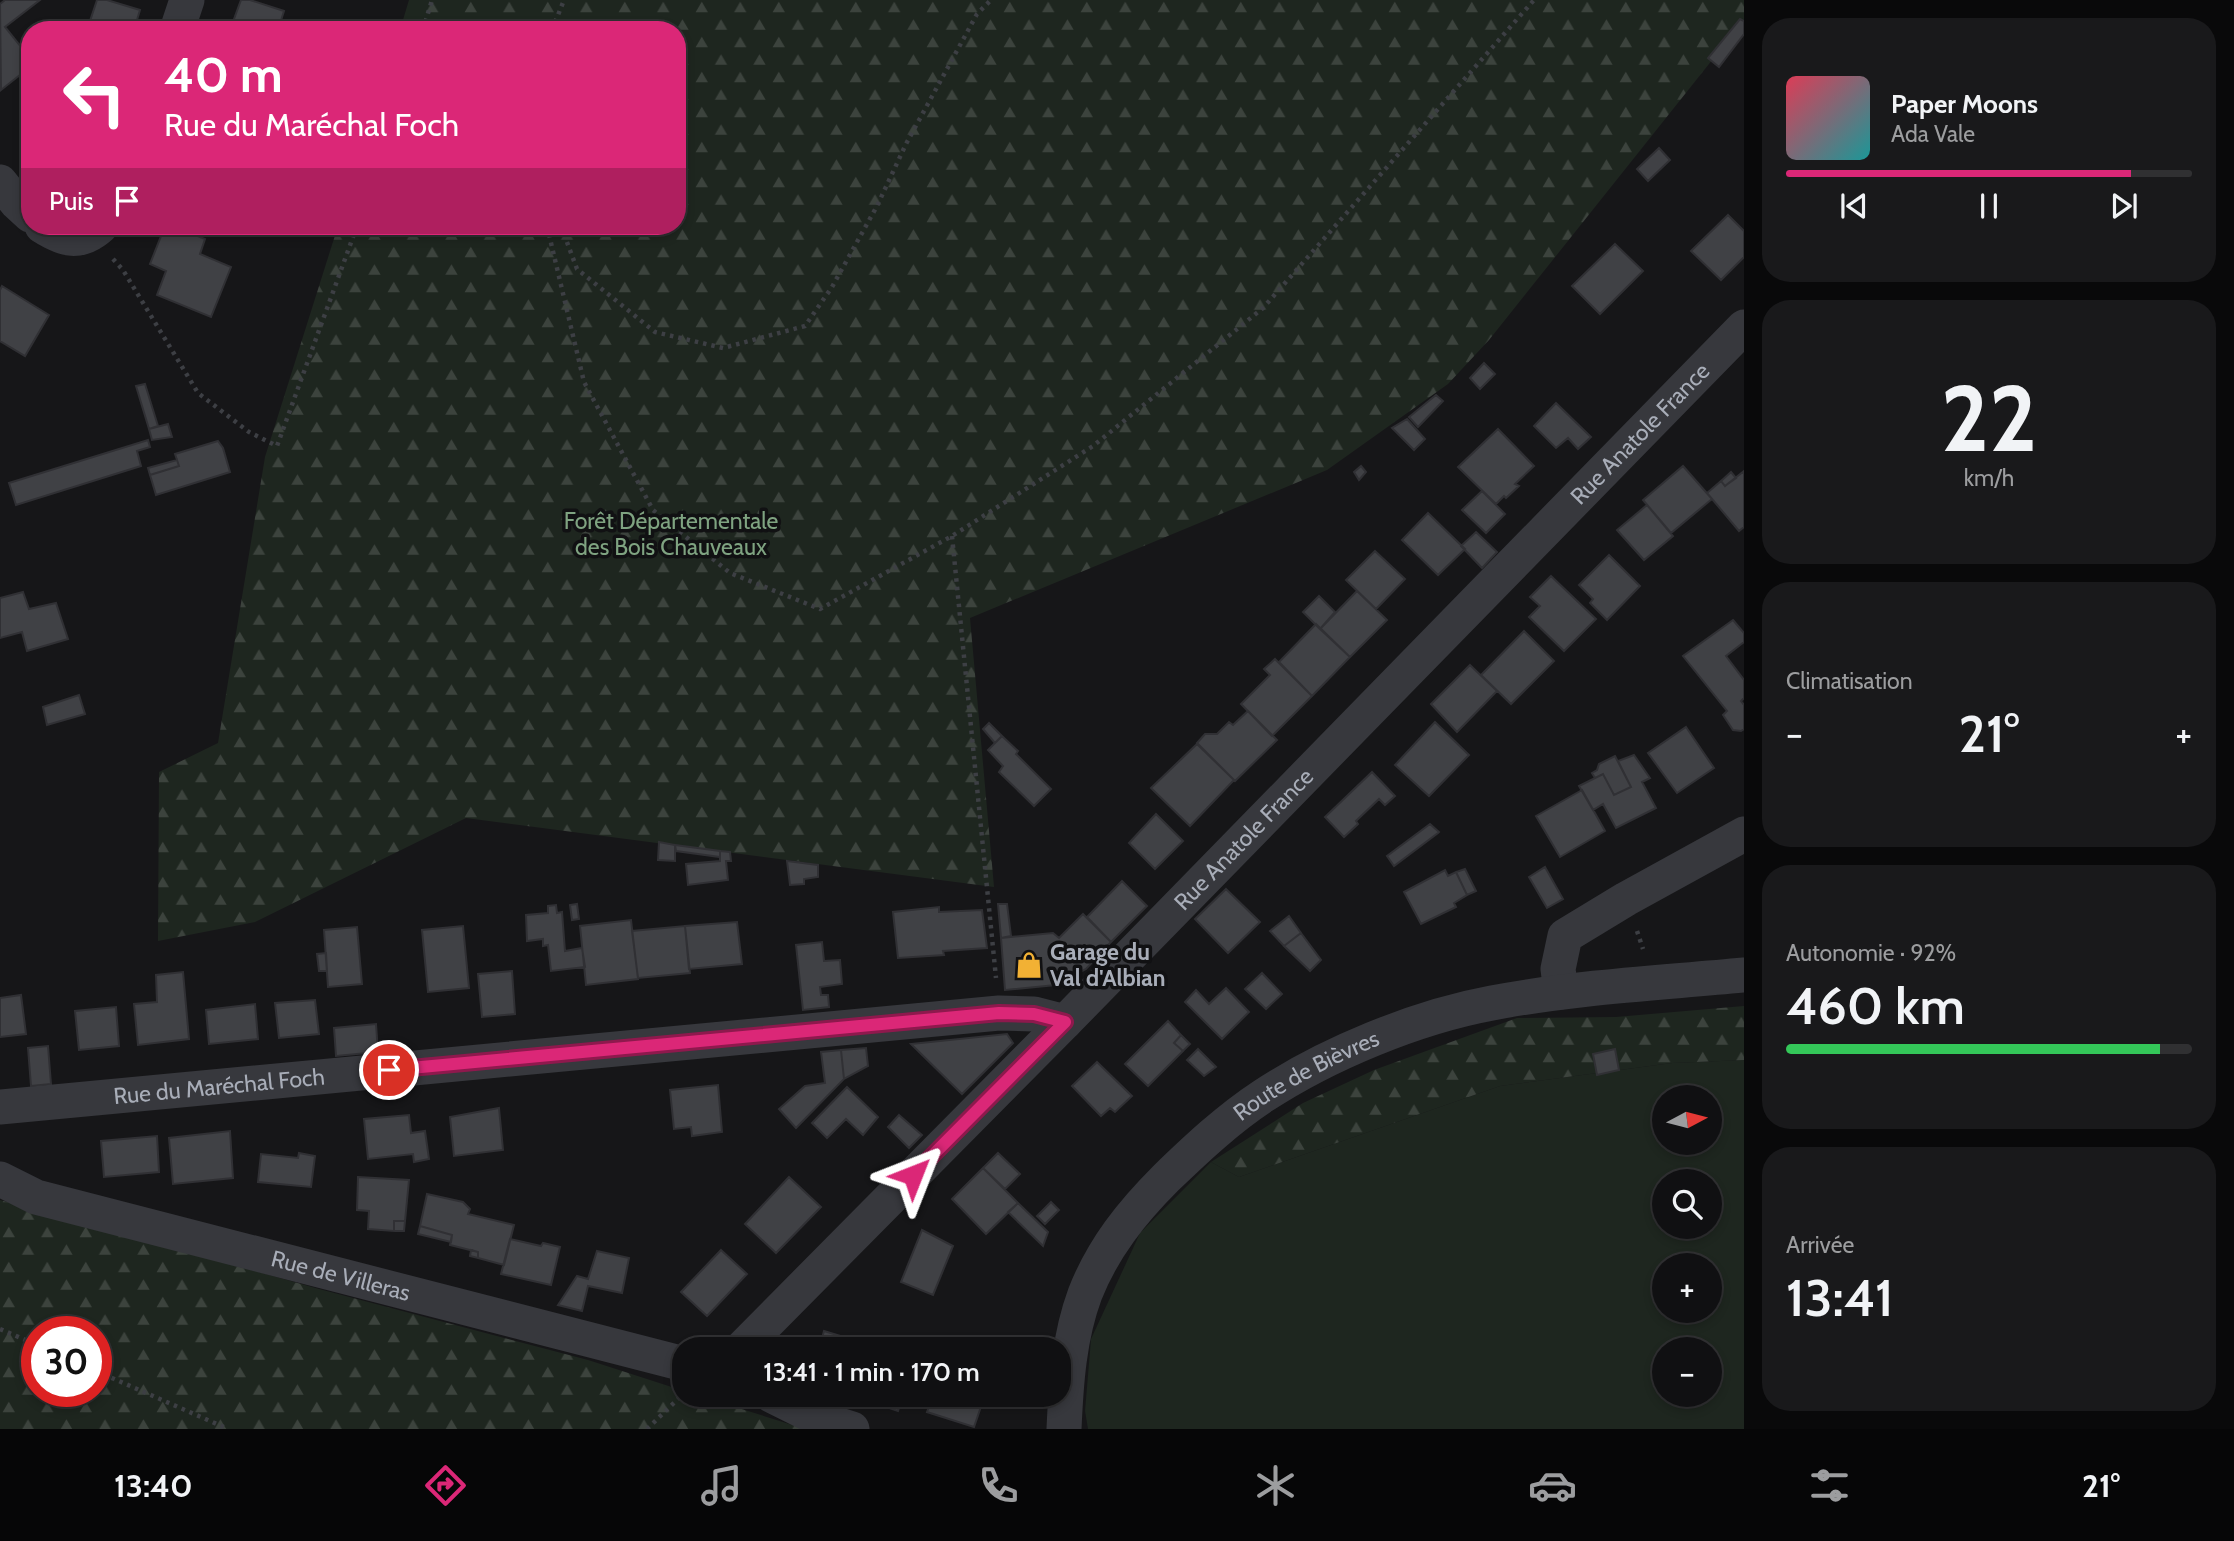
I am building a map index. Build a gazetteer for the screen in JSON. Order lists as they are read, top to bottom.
{
  "streets": {
    "street": [
      "Rue Anatole France",
      "Route de Bièvres",
      "Rue du Maréchal Foch",
      "Rue de Villeras"
    ]
  },
  "crossings": [
    ["Rue Anatole France", "Rue du Maréchal Foch"]
  ],
  "parks": ["Forêt Départementale des Bois Chauveaux"],
  "places": {
    "shop": ["Garage du Val d'Albian"]
  },
  "north": "right",
  "page": {
    "turn": ["40 m", "Rue du Maréchal Foch"],
    "song": ["Paper Moons", "Ada Vale"],
    "then": "Puis",
    "tile": [
      ["22", "km/h"],
      "Climatisation",
      ["Autonomie · 92%", "460 km"],
      ["Arrivée", "13:41"]
    ],
    "heat": ["−", "21°", "+"],
    "map_buttons": ["+", "−"],
    "limit": "30",
    "trip": "13:41 · 1 min · 170 m",
    "tabs": ["13:40", "21°"]
  }
}
